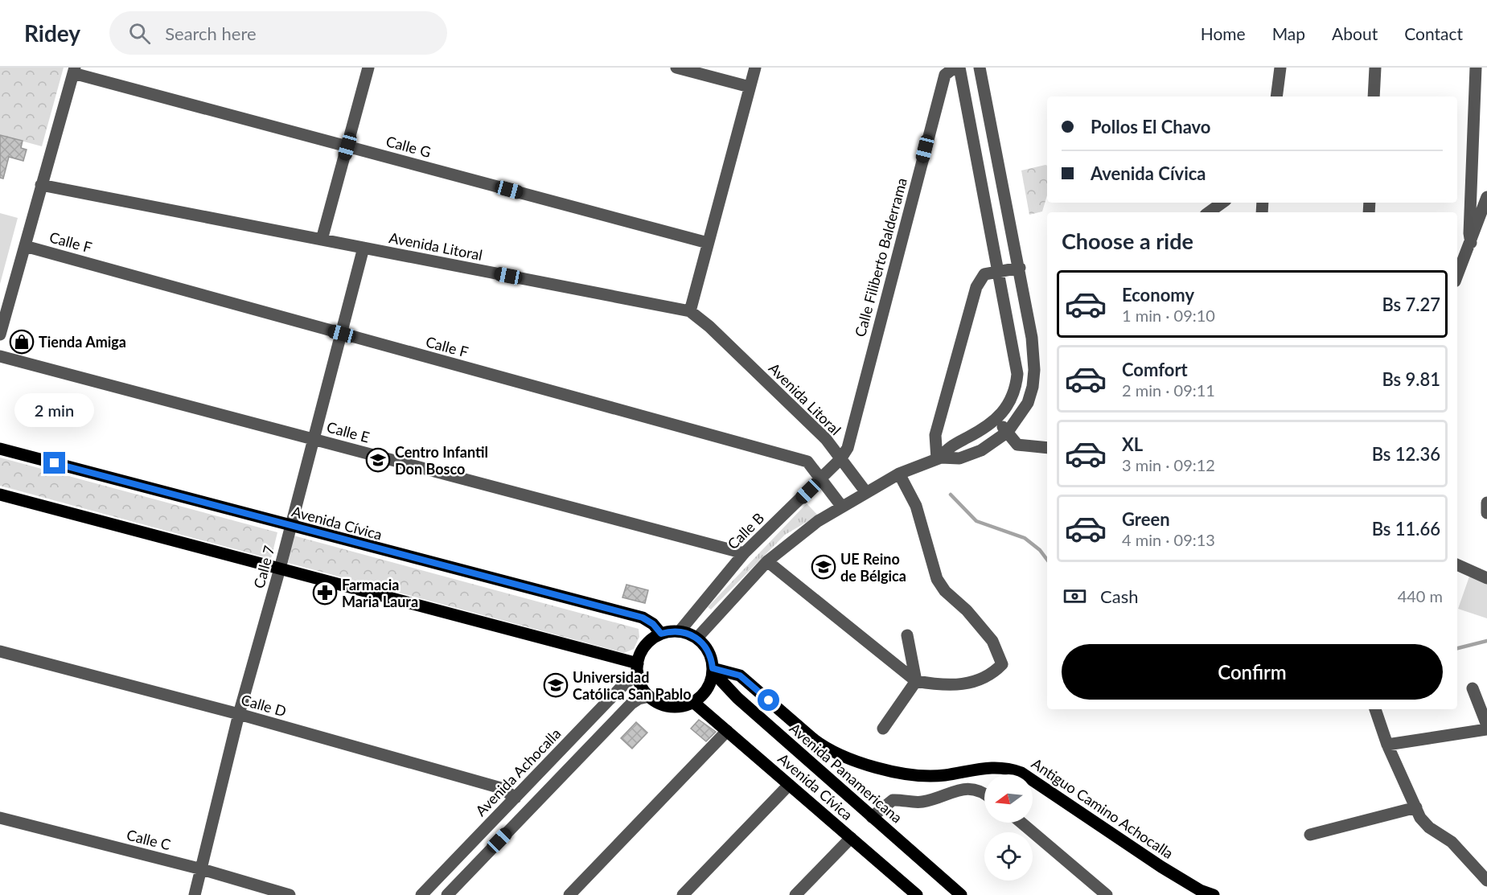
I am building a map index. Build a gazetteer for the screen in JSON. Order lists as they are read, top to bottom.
{
  "streets": {
    "main road": ["Avenida Cívica", "Avenida Panamericana", "Antiguo Camino Achocalla"],
    "street": [
      "Calle G",
      "Calle F",
      "Avenida Litoral",
      "Calle Filiberto Balderrama",
      "Calle E",
      "Calle B",
      "Calle 7",
      "Calle D",
      "Avenida Achocalla",
      "Calle C"
    ]
  },
  "crossings": [
    ["Calle F", "Calle B"],
    ["Calle F", "Calle 7"],
    ["Avenida Litoral", "Calle Filiberto Balderrama"],
    ["Avenida Litoral", "Calle B"],
    ["Avenida Litoral", "Calle 7"],
    ["Calle Filiberto Balderrama", "Calle B"],
    ["Calle E", "Calle B"],
    ["Calle E", "Calle 7"],
    ["Avenida Cívica", "Calle B"],
    ["Avenida Cívica", "Calle 7"],
    ["Avenida Cívica", "Avenida Achocalla"],
    ["Avenida Cívica", "Avenida Panamericana"],
    ["Avenida Cívica", "Antiguo Camino Achocalla"],
    ["Calle B", "Avenida Achocalla"],
    ["Calle B", "Avenida Panamericana"],
    ["Calle B", "Antiguo Camino Achocalla"],
    ["Calle 7", "Calle D"],
    ["Calle 7", "Calle C"],
    ["Calle D", "Avenida Achocalla"],
    ["Avenida Achocalla", "Avenida Panamericana"],
    ["Avenida Achocalla", "Antiguo Camino Achocalla"],
    ["Avenida Panamericana", "Antiguo Camino Achocalla"]
  ],
  "places": {
    "shop": ["Tienda Amiga"],
    "school or university": ["Centro Infantil Don Bosco", "UE Reino de Bélgica", "Universidad Católica San Pablo"],
    "pharmacy": ["Farmacia Maria Laura"]
  },
  "north": "left",
  "page": {
    "header": "Ridey",
    "search": "Search here",
    "nav": [
      "Home",
      "Map",
      "About",
      "Contact"
    ],
    "banner": ["Pollos El Chavo", "Avenida Cívica"],
    "heading": "Choose a ride",
    "list": [
      {
        "name": "Economy",
        "note": "1 min · 09:10",
        "value": "Bs 7.27"
      },
      {
        "name": "Comfort",
        "note": "2 min · 09:11",
        "value": "Bs 9.81"
      },
      {
        "name": "XL",
        "note": "3 min · 09:12",
        "value": "Bs 12.36"
      },
      {
        "name": "Green",
        "note": "4 min · 09:13",
        "value": "Bs 11.66"
      }
    ],
    "bubble": "2 min",
    "pay": ["Cash", "440 m"],
    "buttons": "Confirm"
  }
}
